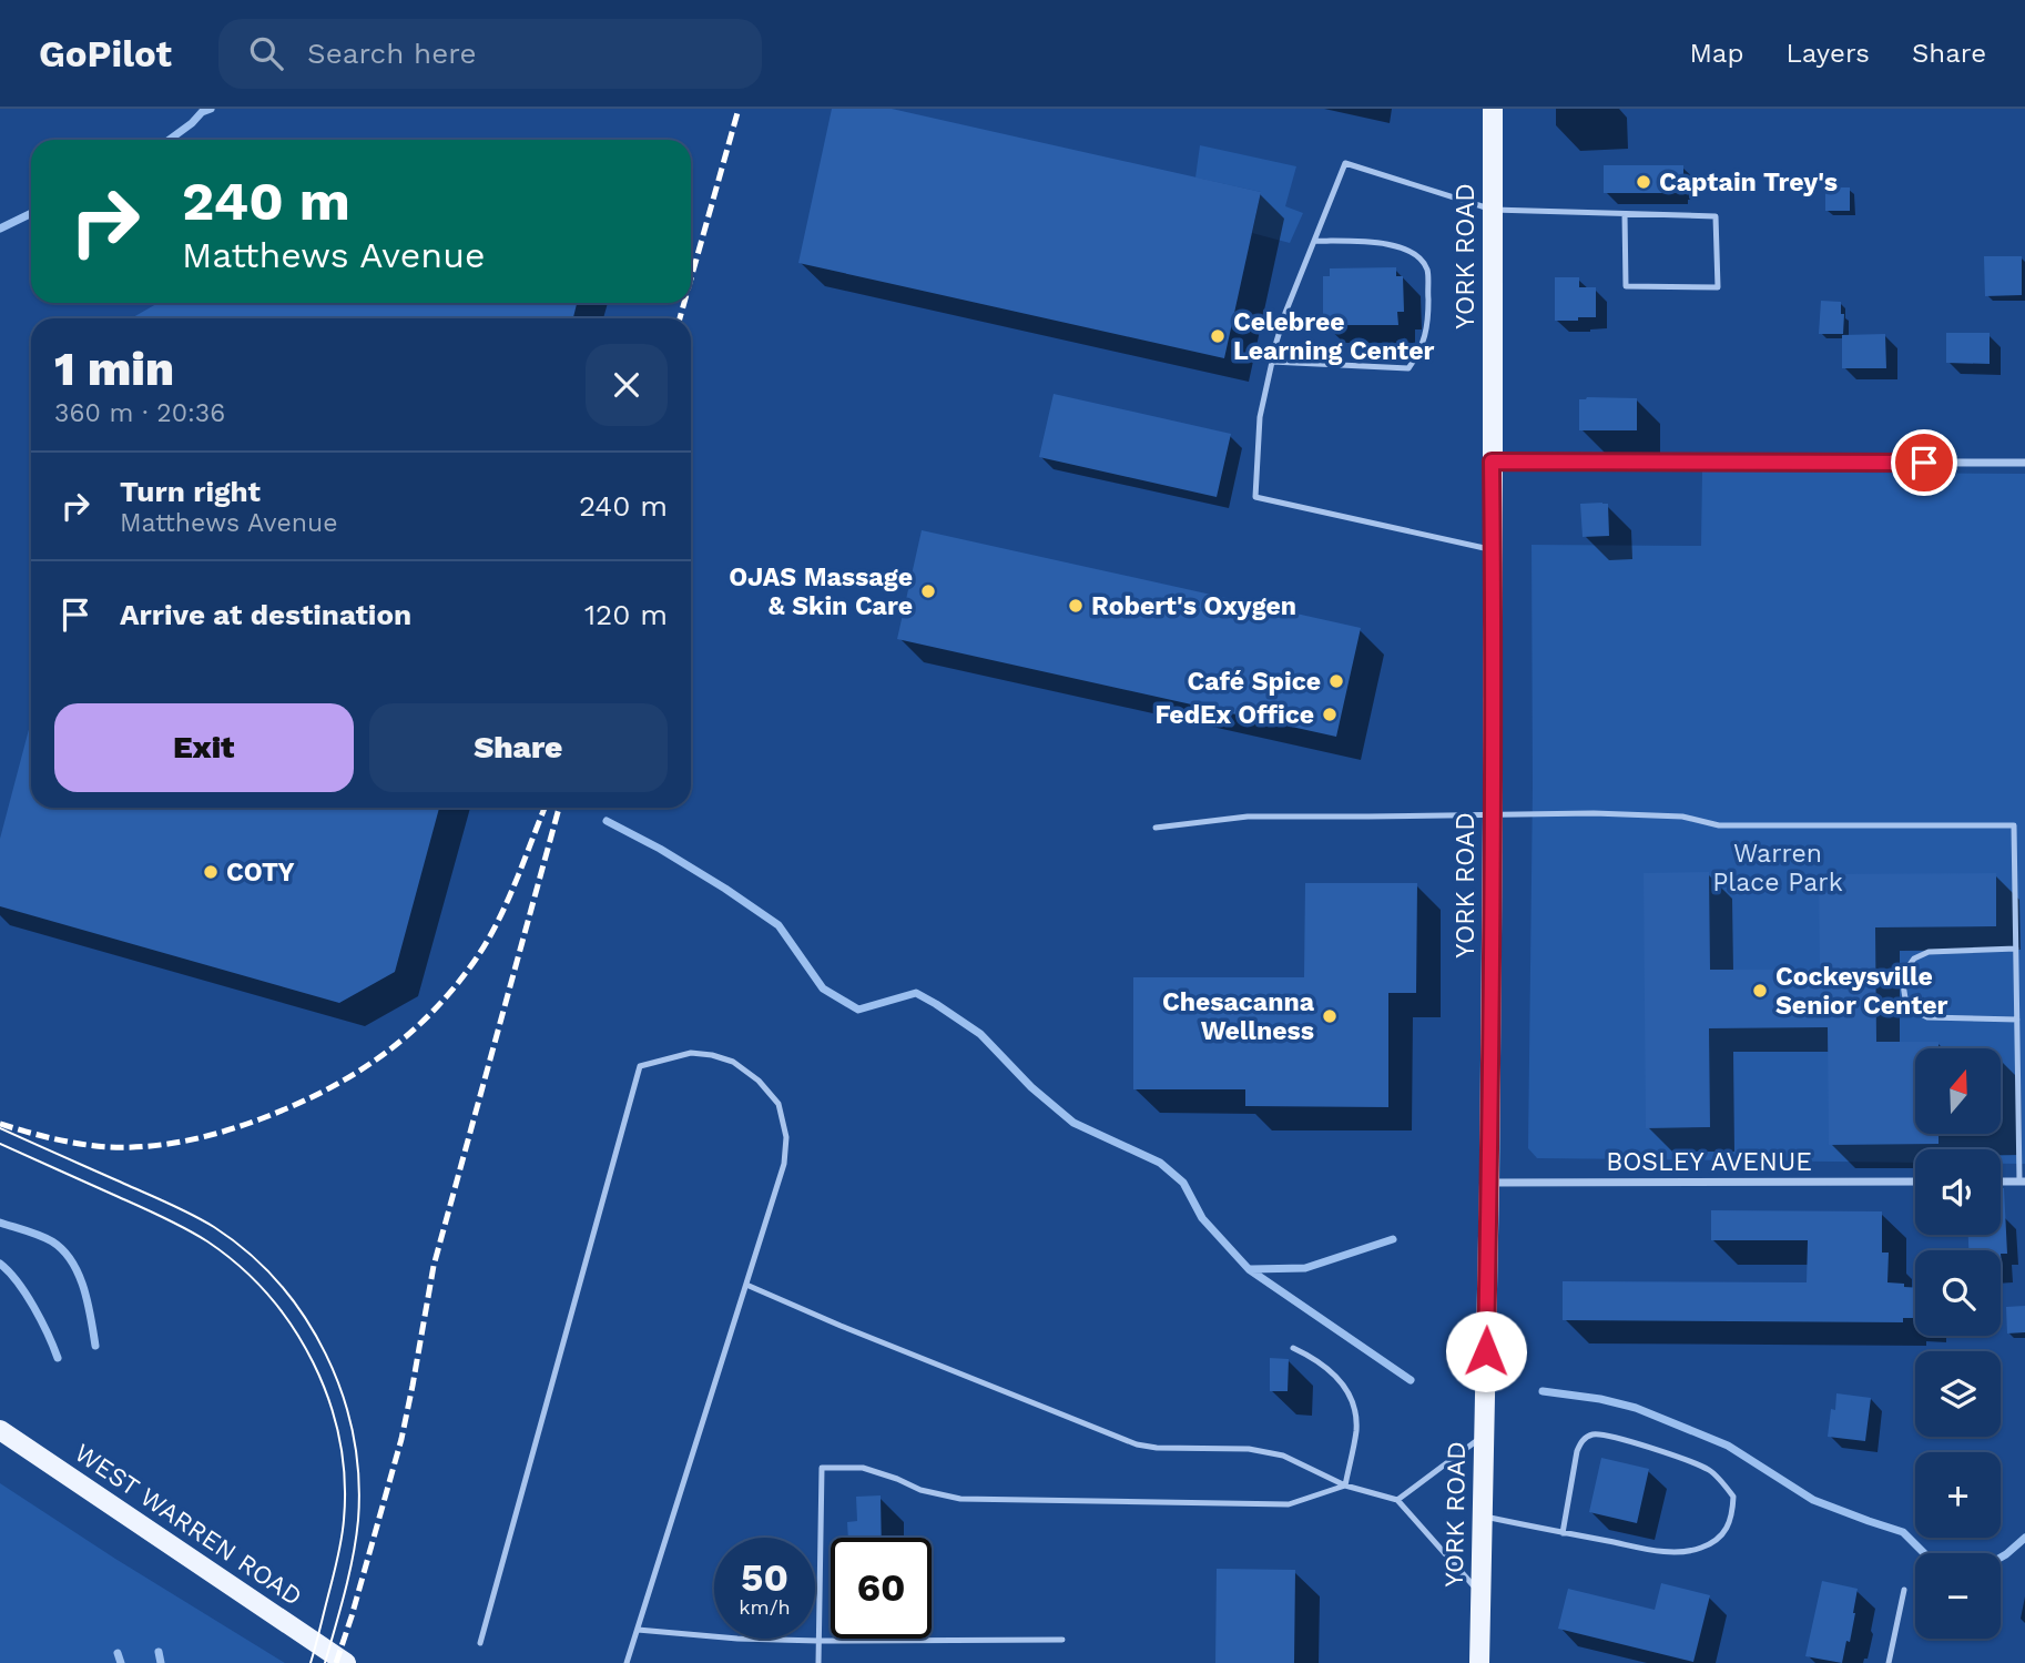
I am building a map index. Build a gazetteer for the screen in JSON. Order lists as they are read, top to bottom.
{
  "streets": {
    "main road": ["YORK ROAD", "WEST WARREN ROAD"],
    "street": ["BOSLEY AVENUE"]
  },
  "crossings": [
    ["YORK ROAD", "BOSLEY AVENUE"]
  ],
  "parks": ["Warren Place Park"],
  "places": [
    "Captain Trey's",
    "Celebree Learning Center",
    "OJAS Massage & Skin Care",
    "Robert's Oxygen",
    "Café Spice",
    "FedEx Office",
    "COTY",
    "Cockeysville Senior Center",
    "Chesacanna Wellness"
  ],
  "north": "top",
  "page": {
    "header": "GoPilot",
    "search": "Search here",
    "nav": ["Map", "Layers", "Share"],
    "turn": ["240 m", "Matthews Avenue"],
    "heading": ["1 min", "360 m · 20:36"],
    "list": [
      {
        "name": "Turn right",
        "note": "Matthews Avenue",
        "value": "240 m"
      },
      {
        "name": "Arrive at destination",
        "value": "120 m"
      }
    ],
    "buttons": ["Exit", "Share"],
    "map_buttons": ["+", "−"],
    "speed": "50 km/h",
    "limit": "60"
  }
}
